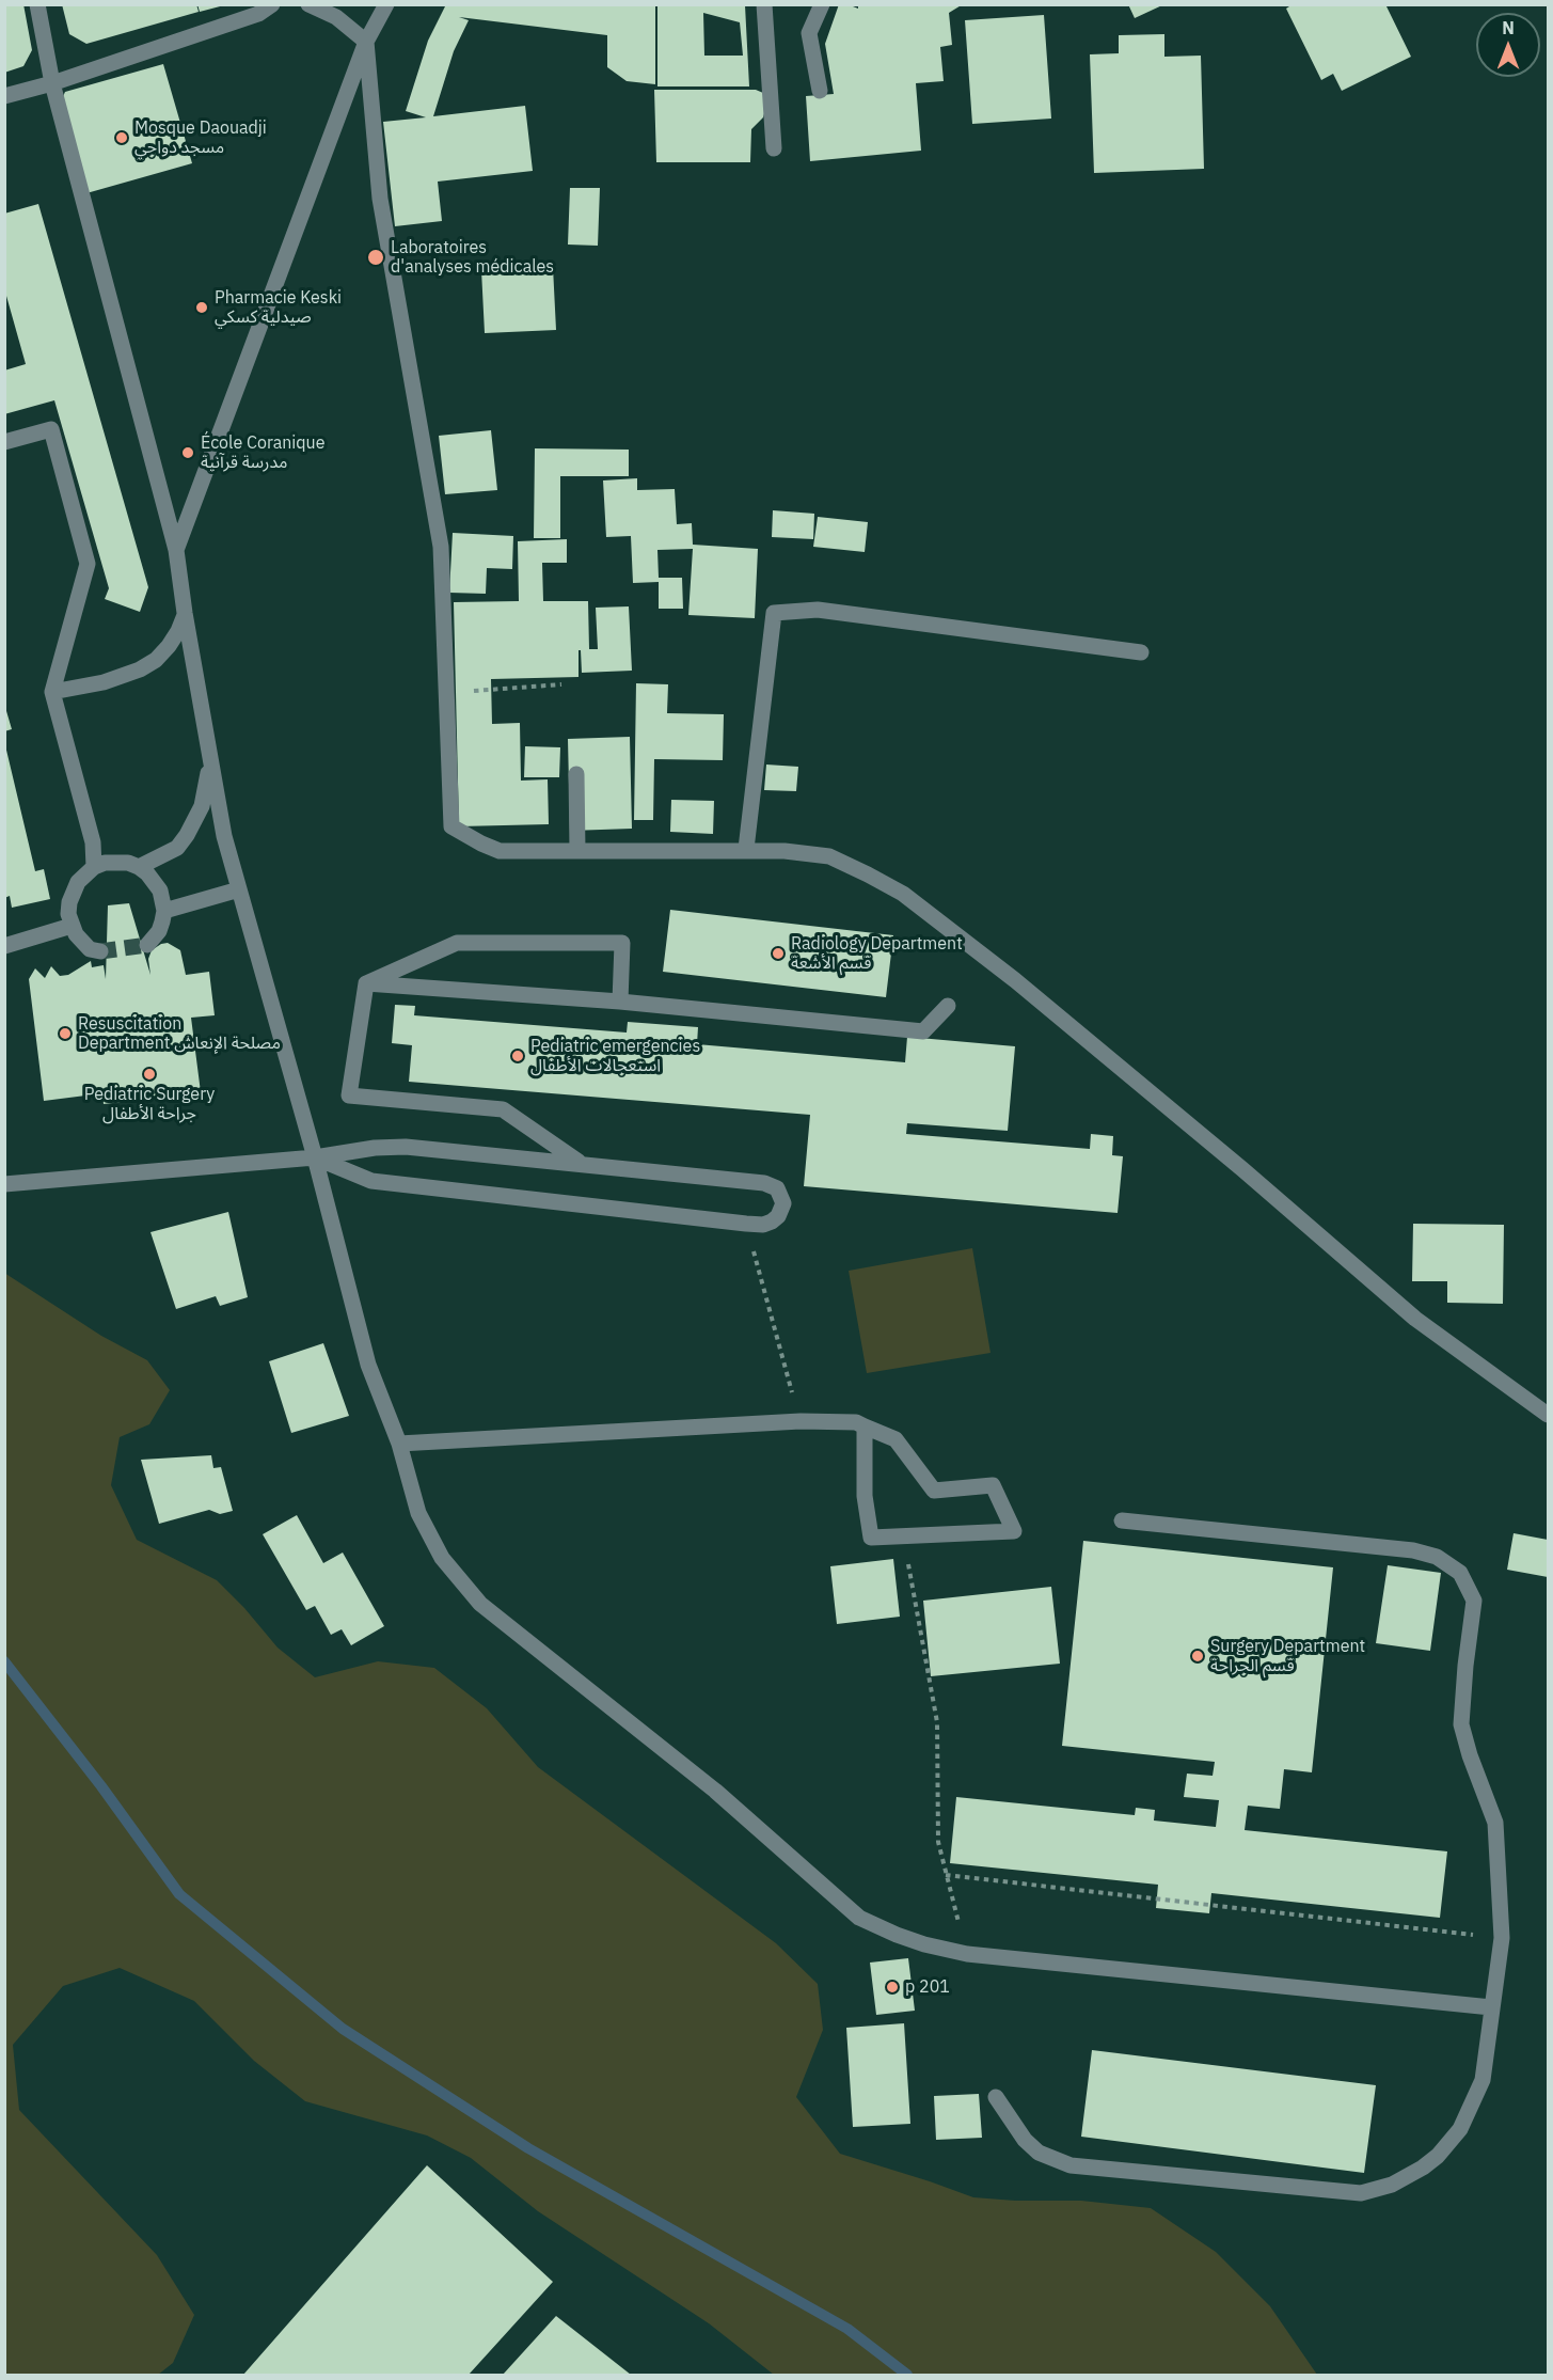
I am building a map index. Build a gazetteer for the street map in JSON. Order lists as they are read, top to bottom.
{
  "places": [
    "Mosque Daouadji مسجد دواجي",
    "Laboratoires d'analyses médicales",
    "Pharmacie Keski صيدلية كسكي",
    "École Coranique مدرسة قرآنية",
    "Radiology Department قسم الأشعة",
    "Resuscitation Department مصلحة الإنعاش",
    "Pediatric emergencies استعجالات الأطفال",
    "Pediatric Surgery جراحة الأطفال",
    "Surgery Department قسم الجراحة",
    "p 201"
  ],
  "north": "top"
}
